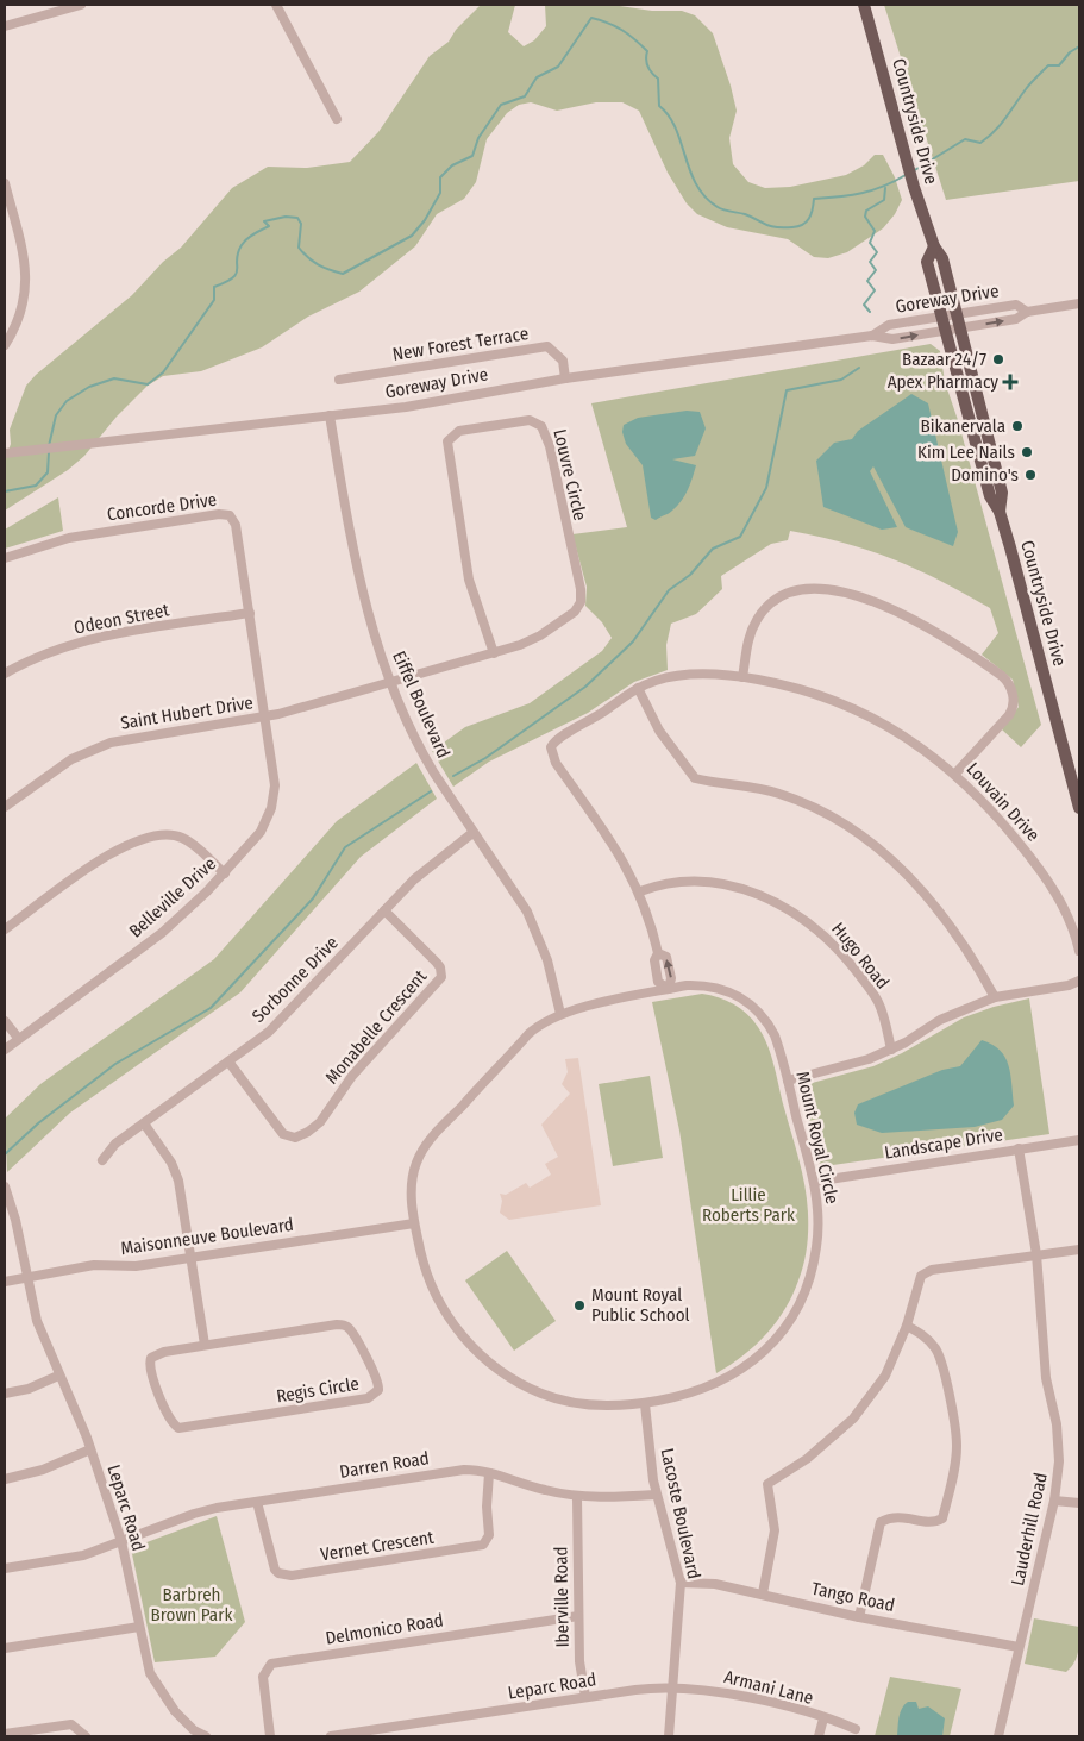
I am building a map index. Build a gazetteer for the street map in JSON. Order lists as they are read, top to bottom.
{
  "streets": {
    "main road": ["Countryside Drive"],
    "street": [
      "Goreway Drive",
      "New Forest Terrace",
      "Louvre Circle",
      "Concorde Drive",
      "Odeon Street",
      "Eiffel Boulevard",
      "Saint Hubert Drive",
      "Louvain Drive",
      "Belleville Drive",
      "Hugo Road",
      "Sorbonne Drive",
      "Monabelle Crescent",
      "Mount Royal Circle",
      "Landscape Drive",
      "Maisonneuve Boulevard",
      "Regis Circle",
      "Darren Road",
      "Leparc Road",
      "Lacoste Boulevard",
      "Lauderhill Road",
      "Vernet Crescent",
      "Iberville Road",
      "Tango Road",
      "Delmonico Road",
      "Armani Lane"
    ]
  },
  "crossings": [
    ["Countryside Drive", "Goreway Drive"],
    ["Goreway Drive", "New Forest Terrace"],
    ["Goreway Drive", "Eiffel Boulevard"],
    ["Louvre Circle", "Eiffel Boulevard"],
    ["Louvre Circle", "Saint Hubert Drive"],
    ["Concorde Drive", "Odeon Street"],
    ["Concorde Drive", "Saint Hubert Drive"],
    ["Concorde Drive", "Belleville Drive"],
    ["Eiffel Boulevard", "Saint Hubert Drive"],
    ["Eiffel Boulevard", "Sorbonne Drive"],
    ["Eiffel Boulevard", "Mount Royal Circle"],
    ["Saint Hubert Drive", "Belleville Drive"],
    ["Louvain Drive", "Hugo Road"],
    ["Louvain Drive", "Mount Royal Circle"],
    ["Sorbonne Drive", "Monabelle Crescent"],
    ["Mount Royal Circle", "Landscape Drive"],
    ["Mount Royal Circle", "Maisonneuve Boulevard"],
    ["Mount Royal Circle", "Lacoste Boulevard"],
    ["Landscape Drive", "Lauderhill Road"],
    ["Maisonneuve Boulevard", "Leparc Road"],
    ["Darren Road", "Leparc Road"],
    ["Darren Road", "Lacoste Boulevard"],
    ["Darren Road", "Vernet Crescent"],
    ["Darren Road", "Iberville Road"],
    ["Leparc Road", "Lacoste Boulevard"],
    ["Leparc Road", "Iberville Road"],
    ["Leparc Road", "Armani Lane"],
    ["Lacoste Boulevard", "Tango Road"],
    ["Lacoste Boulevard", "Armani Lane"],
    ["Lauderhill Road", "Tango Road"],
    ["Iberville Road", "Delmonico Road"]
  ],
  "parks": ["Lillie Roberts Park", "Barbreh Brown Park"],
  "places": {
    "other": [
      "Bazaar 24/7",
      "Bikanervala",
      "Kim Lee Nails",
      "Domino's",
      "Mount Royal Public School"
    ],
    "health": ["Apex Pharmacy"]
  }
}
